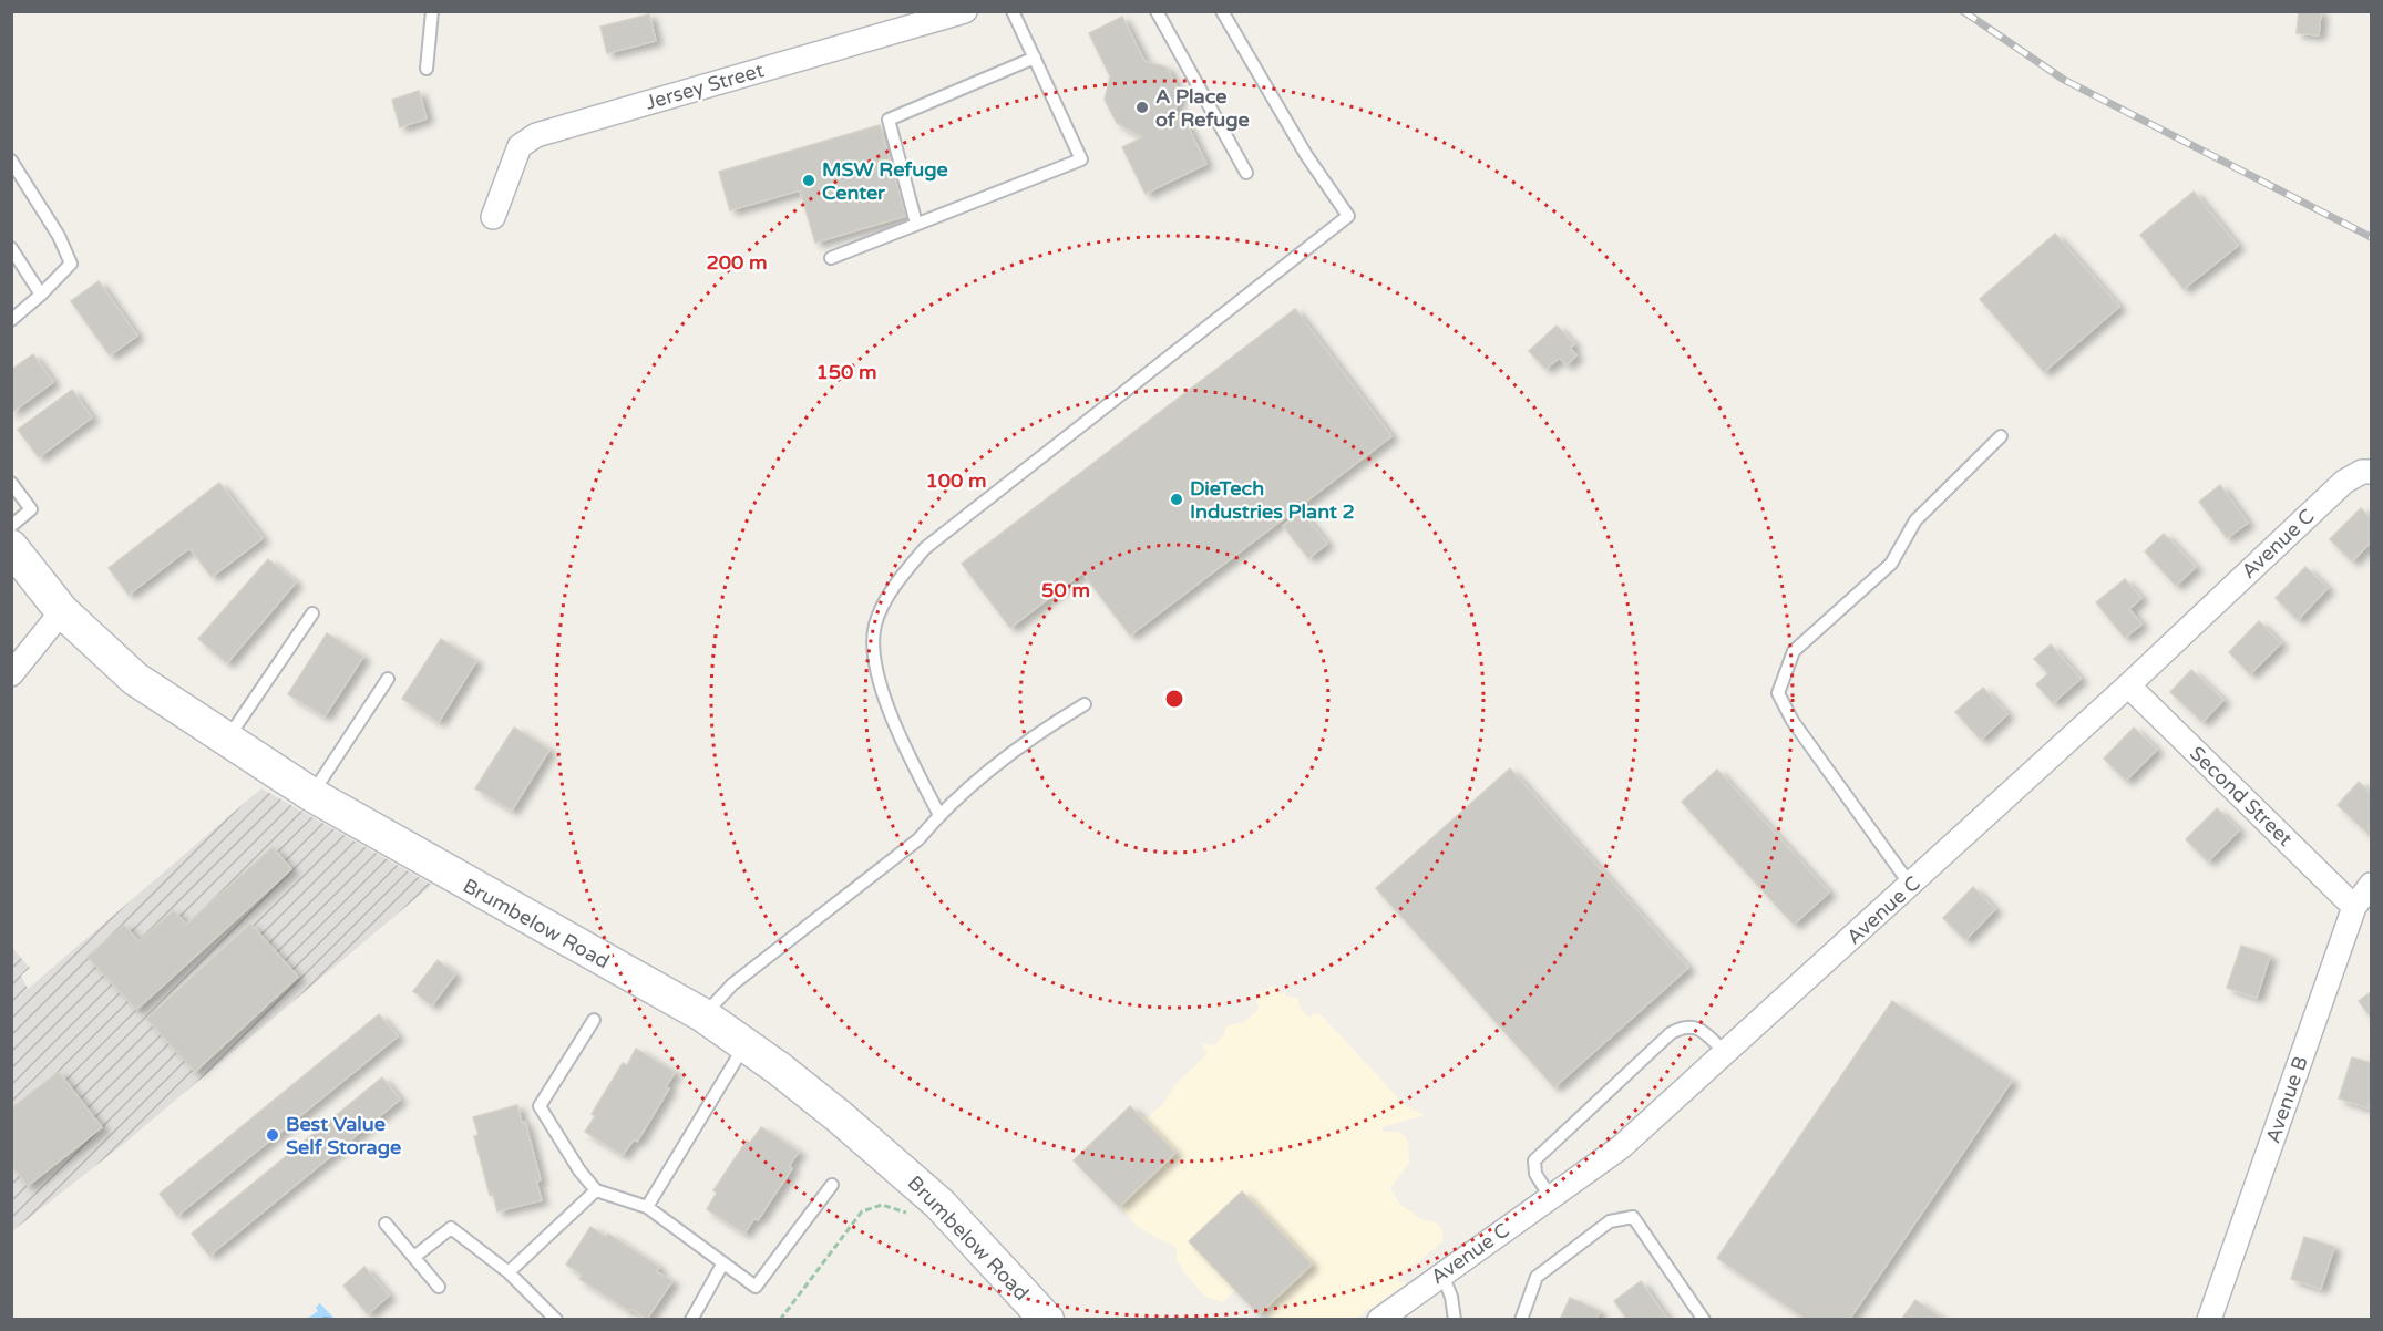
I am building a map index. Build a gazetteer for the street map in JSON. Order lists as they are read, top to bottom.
{
  "streets": {
    "street": [
      "Jersey Street",
      "Avenue C",
      "Second Street",
      "Brumbelow Road",
      "Avenue B"
    ]
  },
  "crossings": [
    ["Avenue C", "Second Street"],
    ["Second Street", "Avenue B"]
  ],
  "places": [
    "A Place of Refuge",
    "MSW Refuge Center",
    "DieTech Industries Plant 2",
    "Best Value Self Storage"
  ],
  "rings": [
    "200 m",
    "150 m",
    "100 m",
    "50 m"
  ]
}
